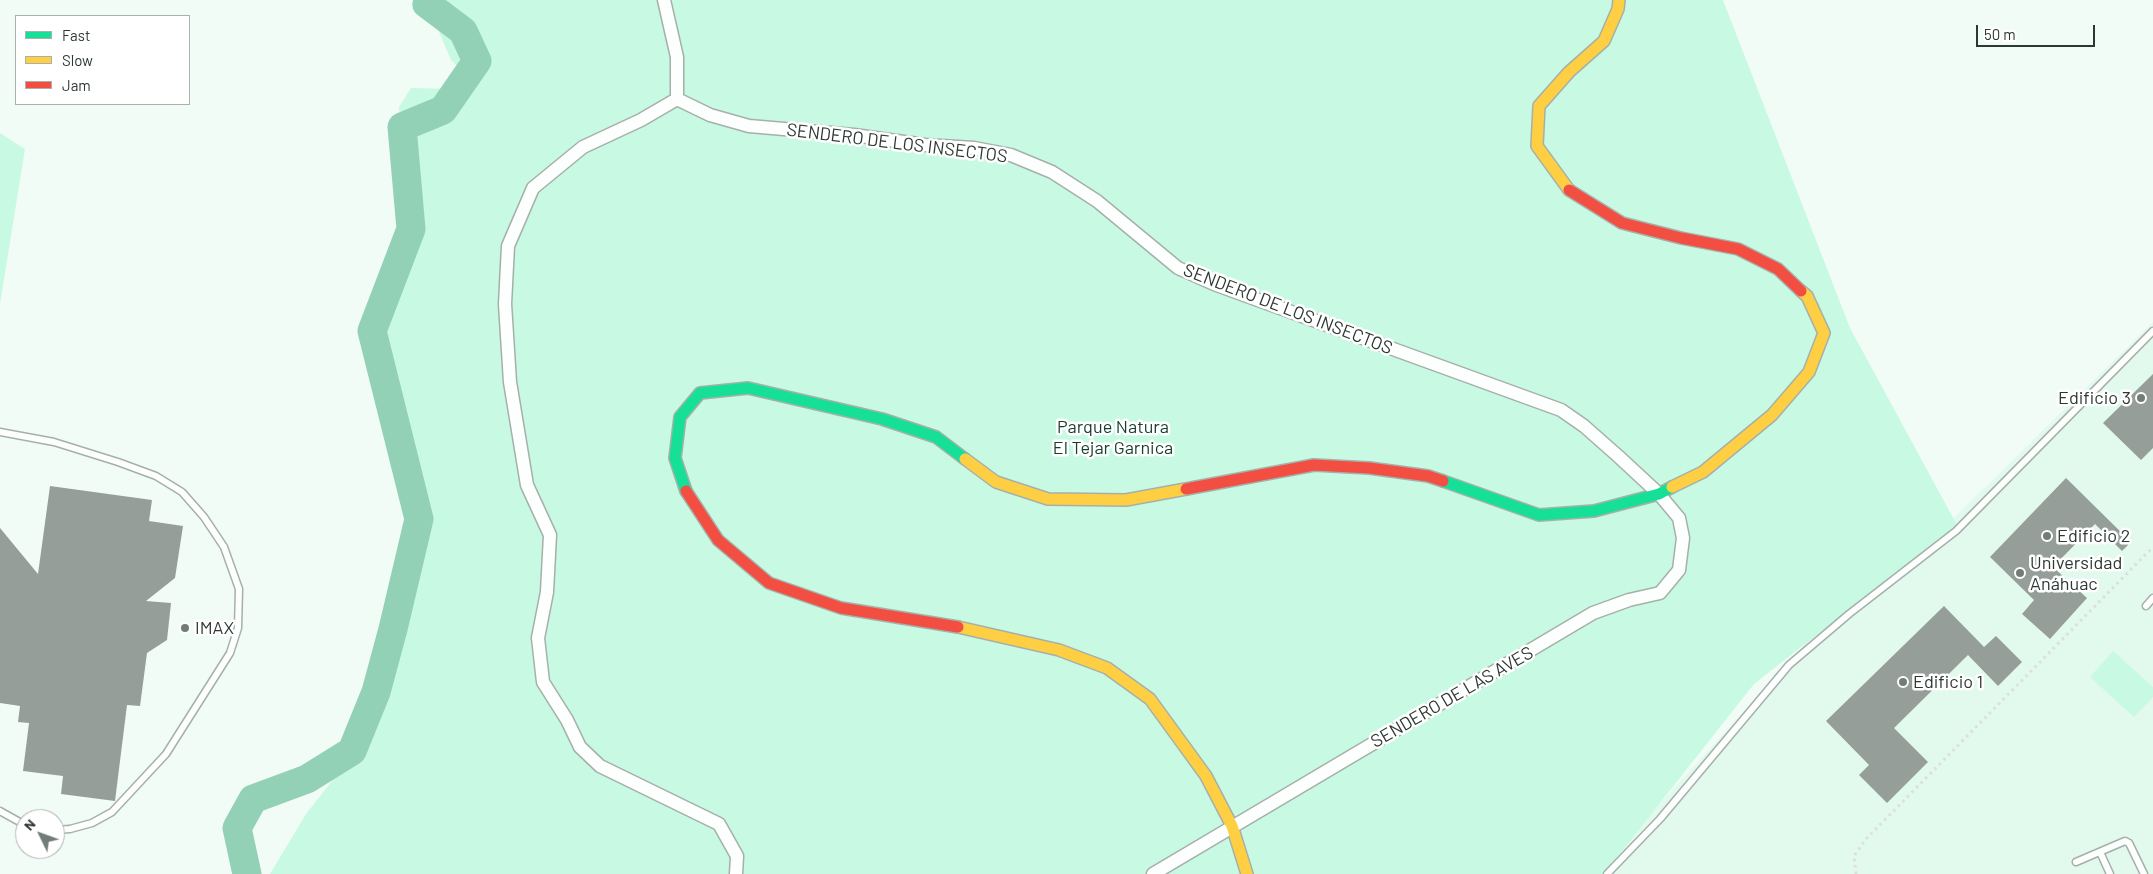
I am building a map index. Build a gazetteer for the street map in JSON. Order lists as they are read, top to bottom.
{
  "streets": {
    "street": ["SENDERO DE LOS INSECTOS", "SENDERO DE LAS AVES"]
  },
  "crossings": [
    ["SENDERO DE LOS INSECTOS", "SENDERO DE LAS AVES"]
  ],
  "parks": ["Parque Natura El Tejar Garnica"],
  "places": [
    "Edificio 3",
    "Edificio 2",
    "Universidad Anáhuac",
    "IMAX",
    "Edificio 1"
  ],
  "legend": ["Fast", "Slow", "Jam"],
  "scale_bar": "50 m",
  "north": "top left"
}
